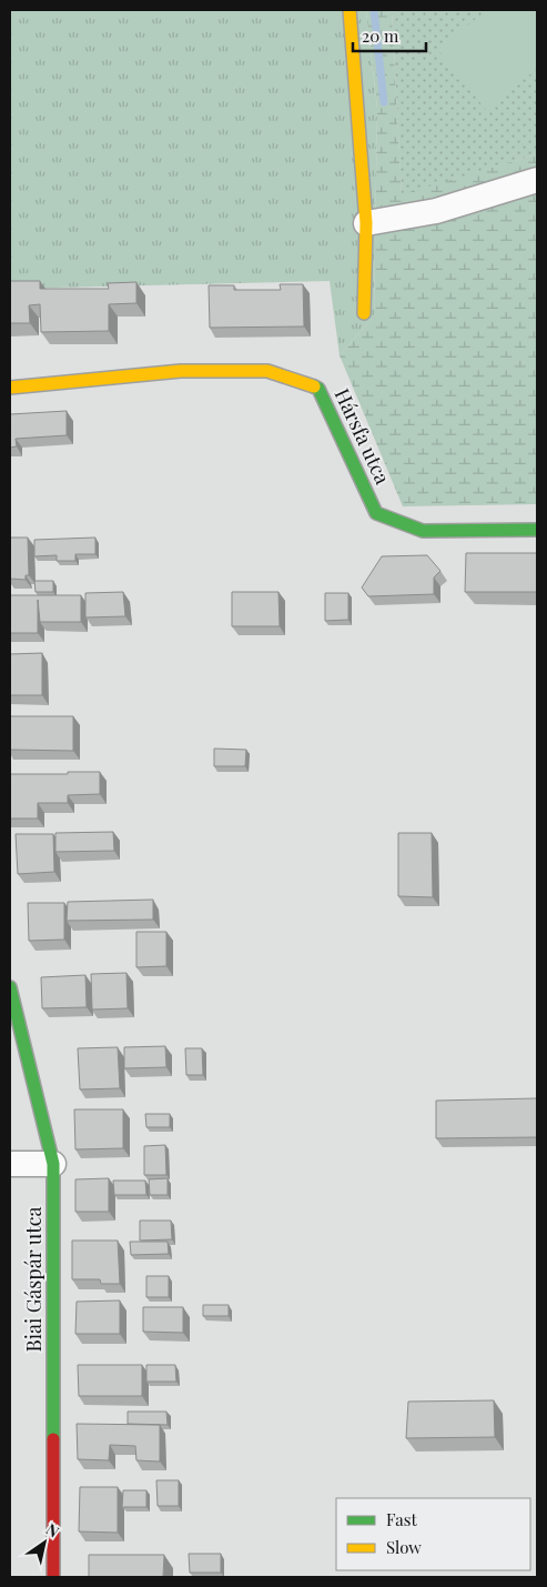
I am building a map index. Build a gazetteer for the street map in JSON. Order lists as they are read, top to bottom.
{
  "streets": {
    "street": ["Hársfa utca", "Biai Gáspár utca"]
  },
  "legend": ["Fast", "Slow"],
  "scale_bar": "20 m",
  "north": "top right"
}
